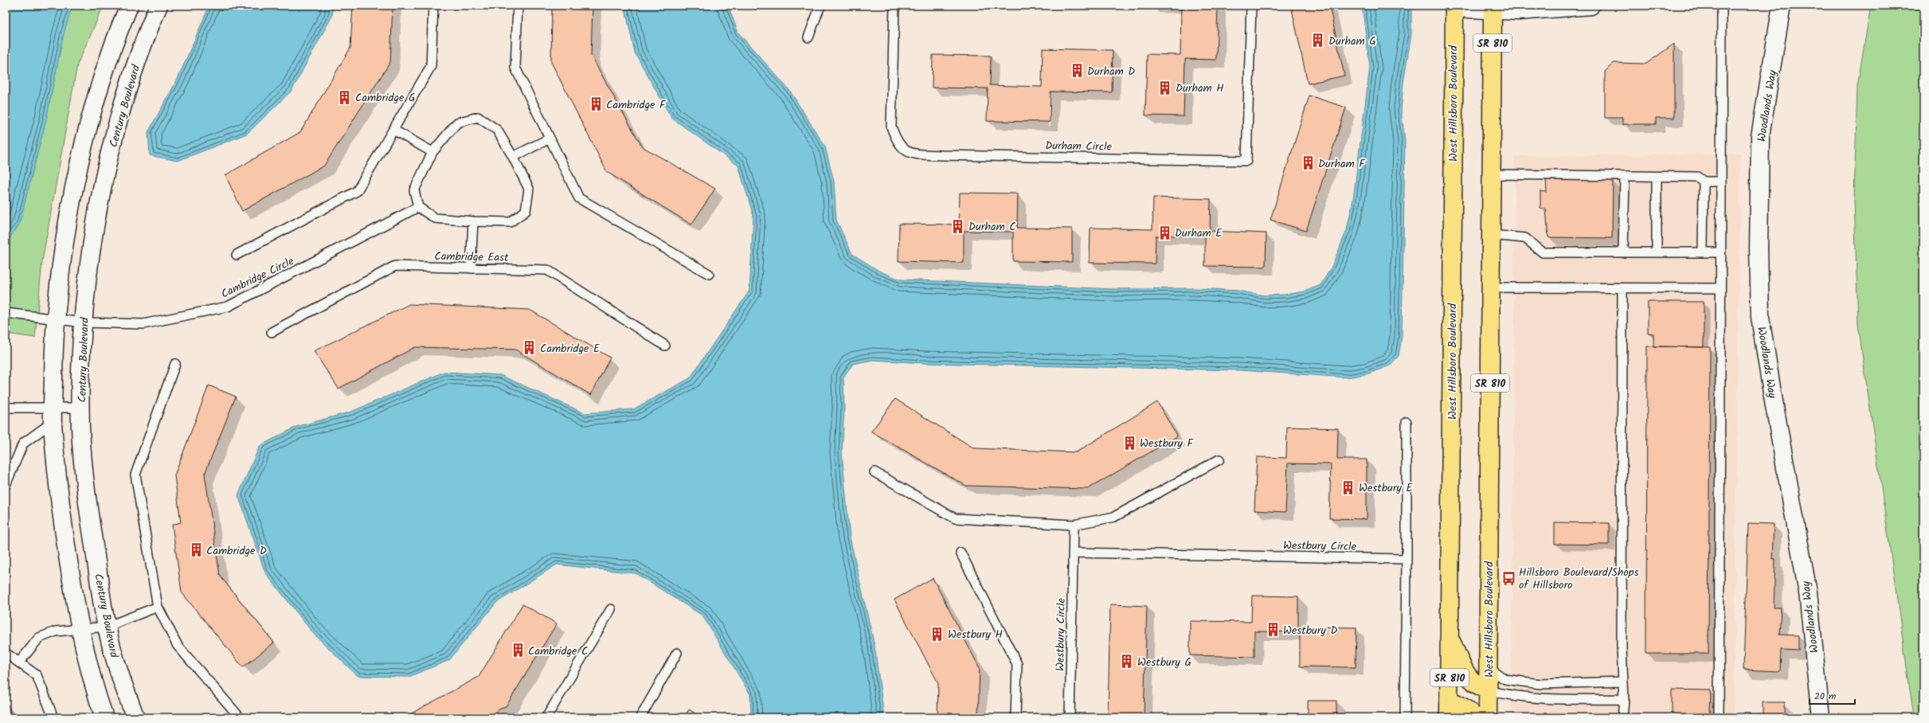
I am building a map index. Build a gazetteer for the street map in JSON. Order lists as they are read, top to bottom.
{
  "streets": {
    "main road": ["SR 810", "West Hillsboro Boulevard"],
    "street": ["Century Boulevard", "Woodlands Way"],
    "lane": [
      "Durham Circle",
      "Cambridge East",
      "Cambridge Circle",
      "Westbury Circle"
    ]
  },
  "crossings": [
    ["Century Boulevard", "Cambridge Circle"]
  ],
  "places": {
    "building": [
      "Durham G",
      "Durham D",
      "Durham H",
      "Cambridge G",
      "Cambridge F",
      "Durham F",
      "Durham C",
      "Durham E",
      "Cambridge E",
      "Westbury F",
      "Westbury E",
      "Cambridge D",
      "Westbury D",
      "Westbury H",
      "Cambridge C",
      "Westbury G"
    ],
    "bus stop": ["Hillsboro Boulevard/Shops of Hillsboro"]
  },
  "scale_bar": "20 m"
}
